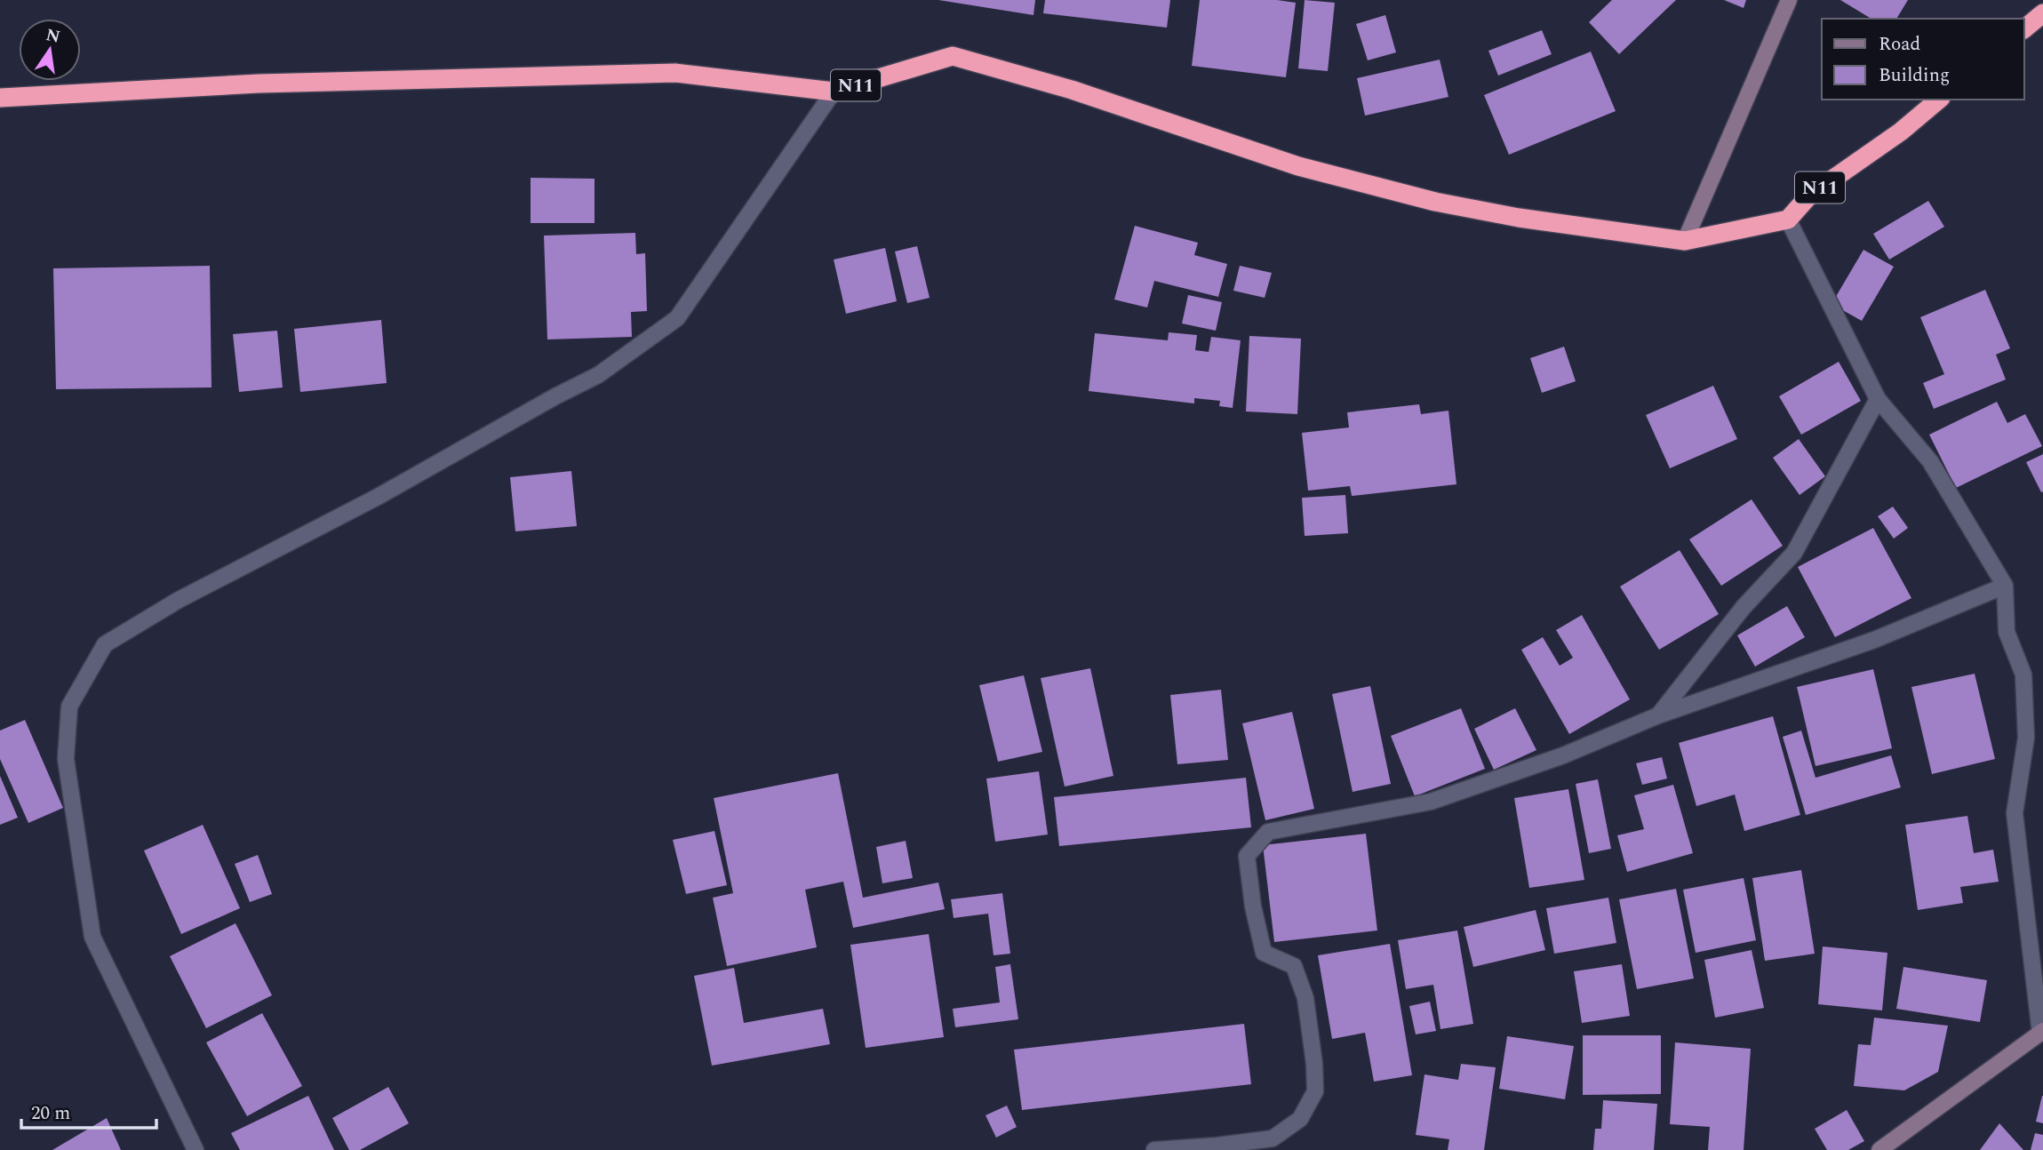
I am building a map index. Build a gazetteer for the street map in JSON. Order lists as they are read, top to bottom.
{
  "streets": {
    "highway": ["N11"]
  },
  "legend": ["Road", "Building"],
  "scale_bar": "20 m",
  "north": "top"
}
